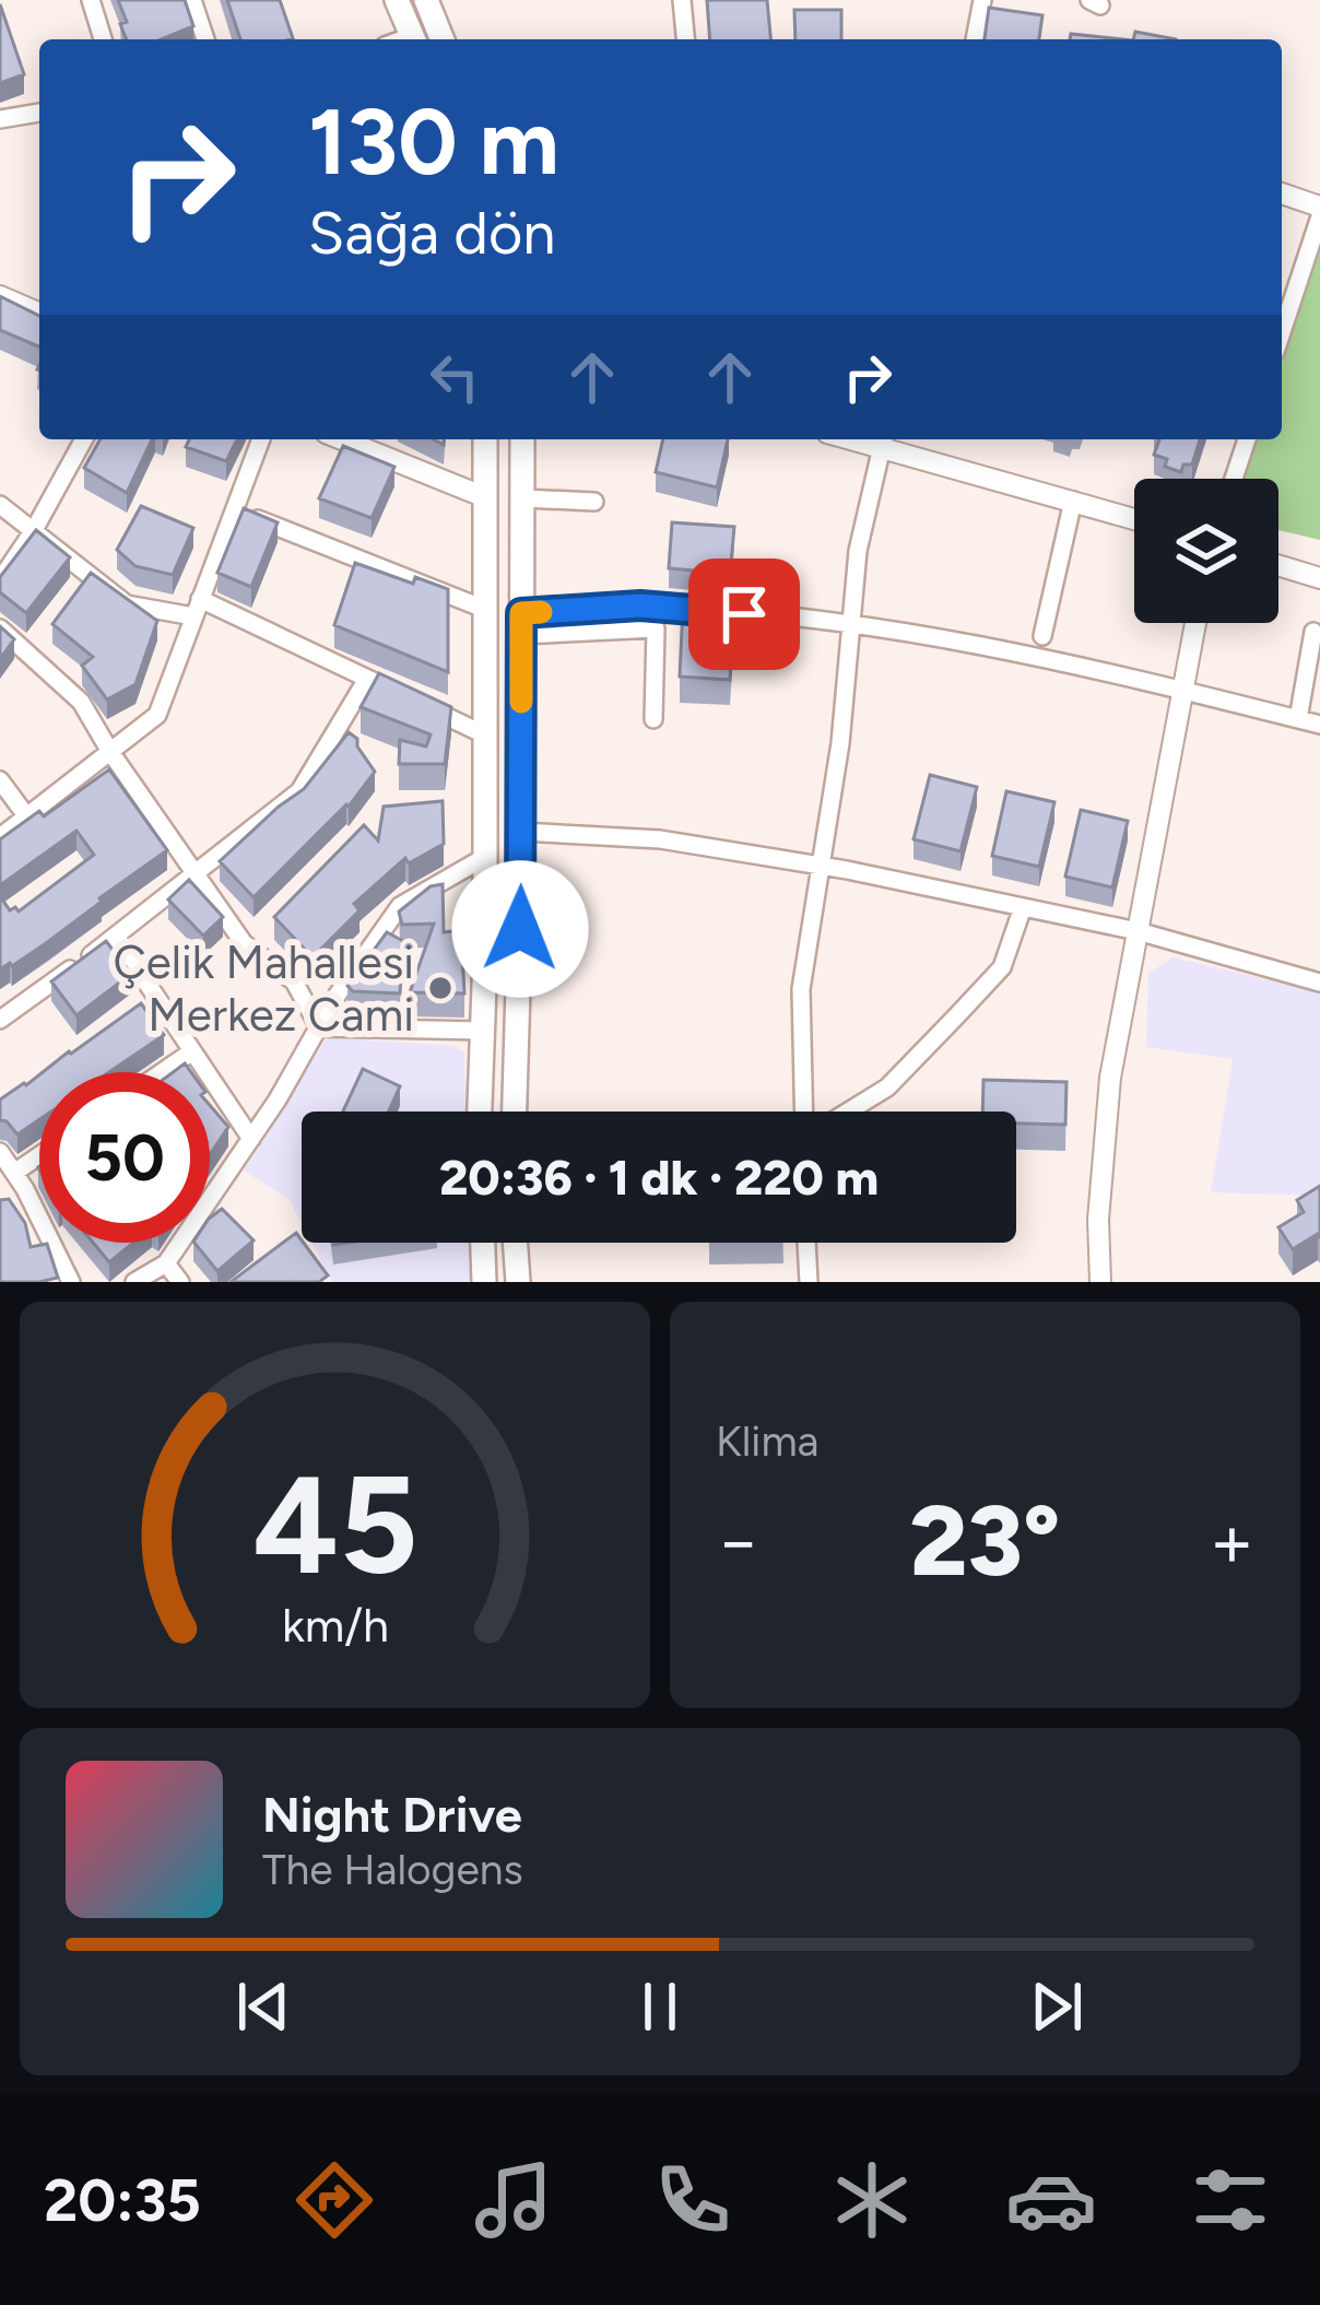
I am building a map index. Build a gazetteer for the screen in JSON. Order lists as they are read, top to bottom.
{
  "places": ["Çelik Mahallesi Merkez Cami"],
  "page": {
    "turn": ["130 m", "Sağa dön"],
    "limit": "50",
    "trip": "20:36 · 1 dk · 220 m",
    "tile": "Klima",
    "heat": ["−", "23°", "+"],
    "song": ["Night Drive", "The Halogens"],
    "tabs": "20:35",
    "gauge": ["45", "km/h"]
  }
}
